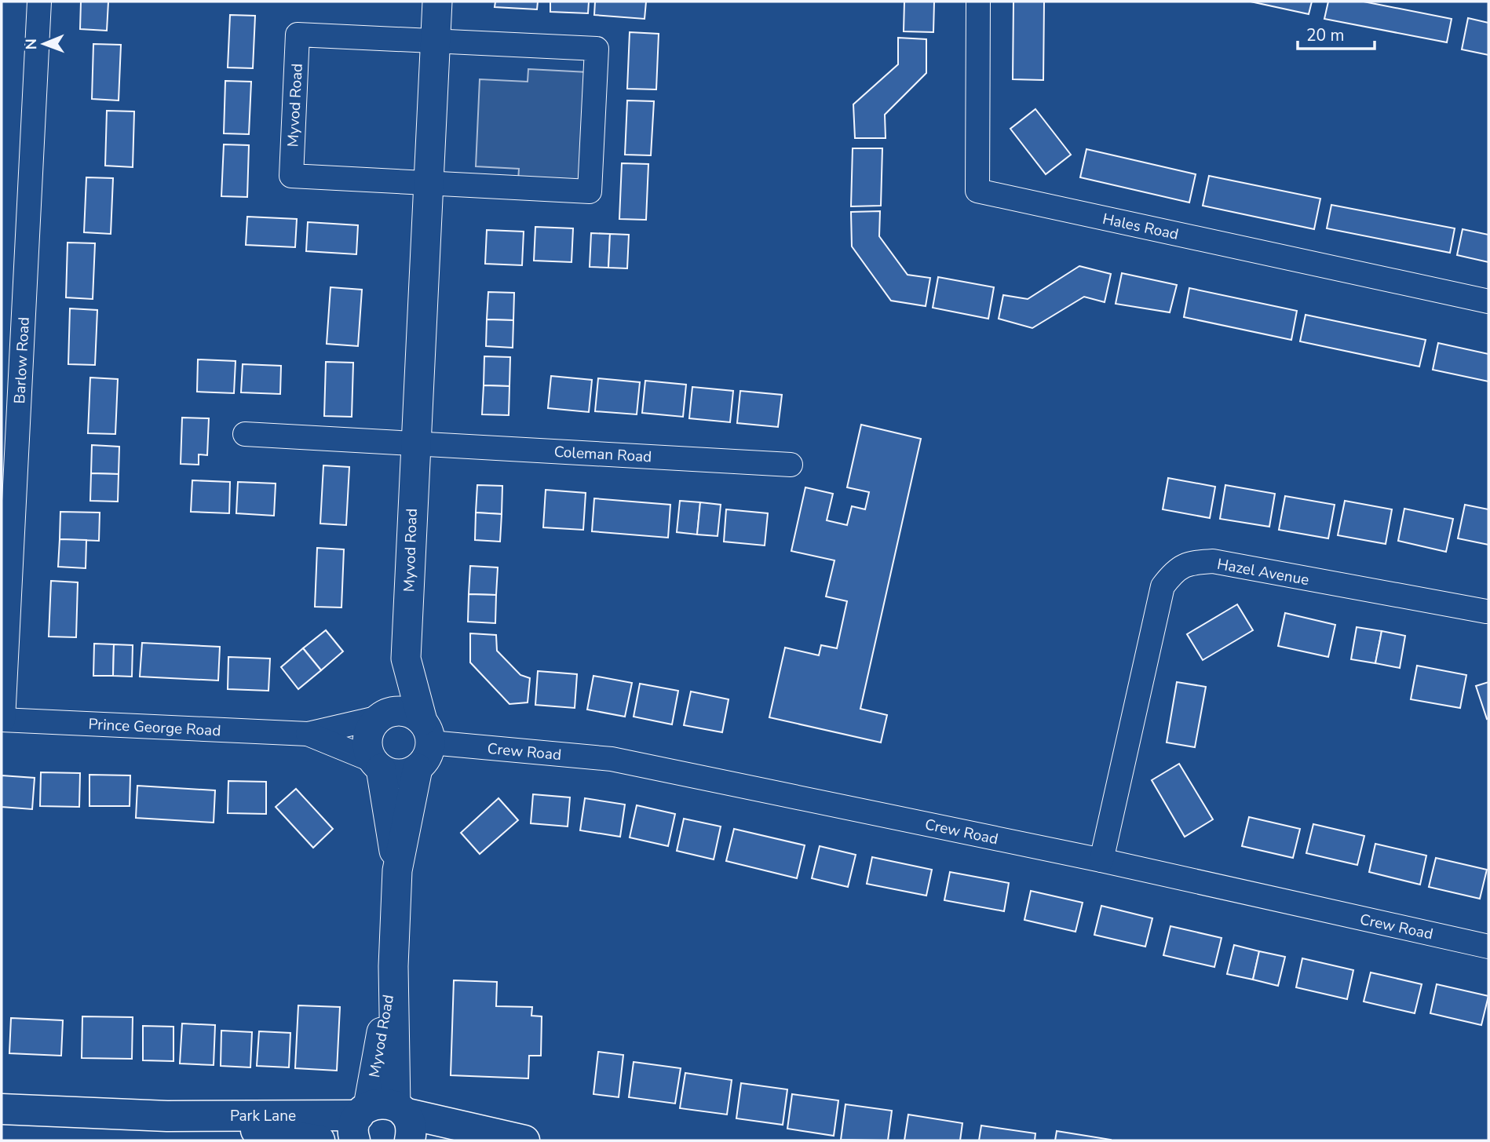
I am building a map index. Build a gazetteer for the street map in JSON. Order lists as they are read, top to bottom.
{
  "streets": {
    "main road": ["Park Lane"],
    "street": [
      "Myvod Road",
      "Hales Road",
      "Barlow Road",
      "Coleman Road",
      "Hazel Avenue",
      "Prince George Road",
      "Crew Road"
    ]
  },
  "crossings": [
    ["Myvod Road", "Coleman Road"],
    ["Myvod Road", "Prince George Road"],
    ["Myvod Road", "Crew Road"],
    ["Myvod Road", "Park Lane"],
    ["Barlow Road", "Prince George Road"],
    ["Hazel Avenue", "Crew Road"],
    ["Prince George Road", "Crew Road"]
  ],
  "scale_bar": "20 m",
  "north": "left"
}
